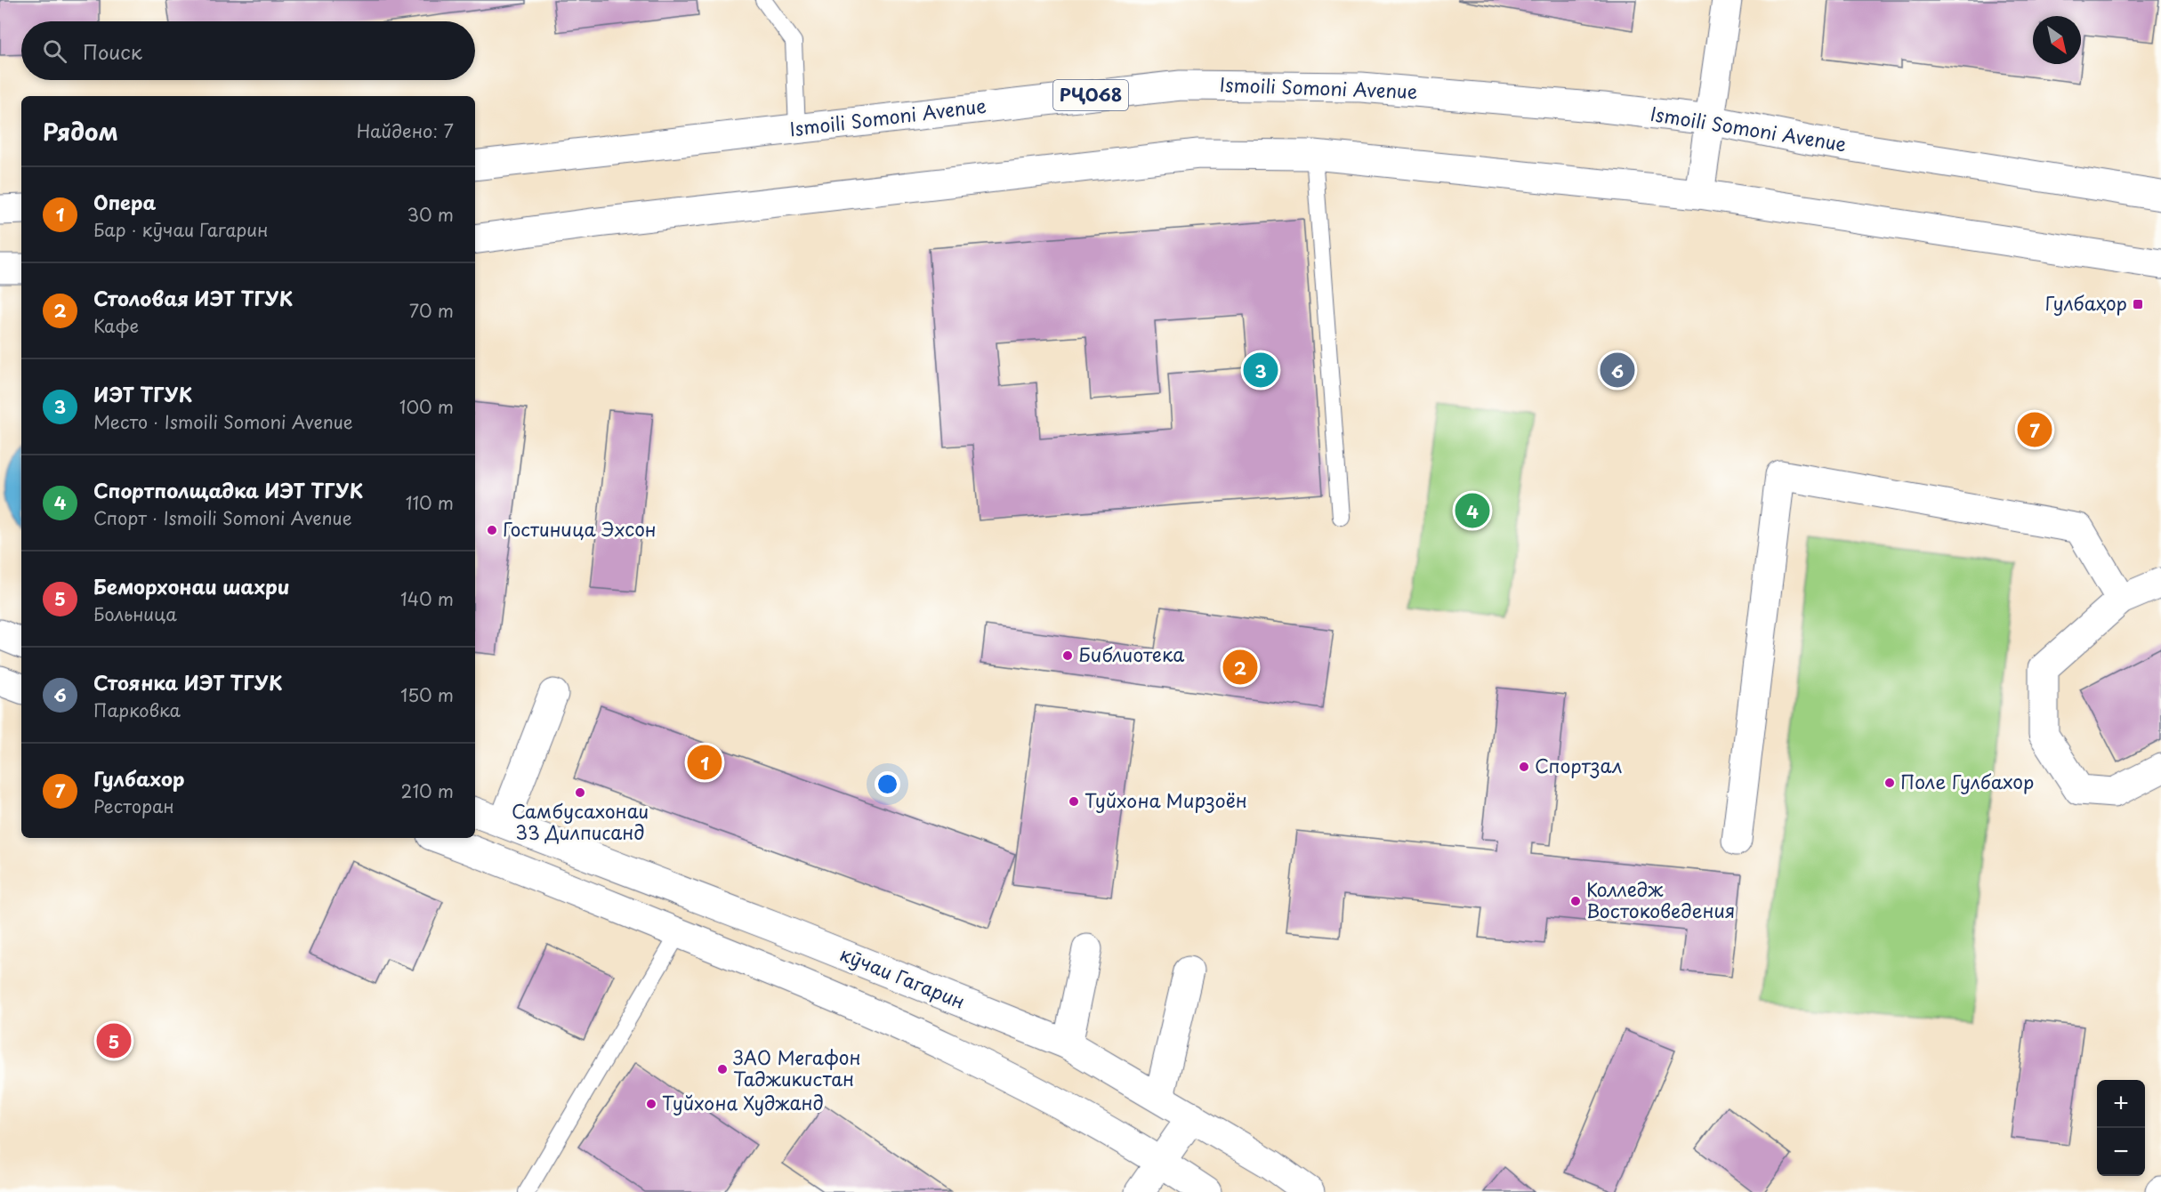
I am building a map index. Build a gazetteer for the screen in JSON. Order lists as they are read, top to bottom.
{
  "streets": {
    "main road": ["Ismoili Somoni Avenue", "РҶ068", "кӯчаи Гагарин"]
  },
  "places": {
    "transit": ["Гулбаҳор"],
    "other": [
      "Гостиница Эхсон",
      "Библиотека",
      "Спортзал",
      "Поле Гулбахор",
      "Самбусахонаи 33 Дилписанд",
      "Туйхона Мирзоён",
      "Колледж Востоковедения",
      "ЗАО Мегафон Таджикистан",
      "Туйхона Худжанд"
    ]
  },
  "north": "bottom right",
  "page": {
    "search": "Поиск",
    "heading": ["Рядом", "Найдено: 7"],
    "list": [
      {
        "mark": "1",
        "name": "Опера",
        "note": "Бар · кӯчаи Гагарин",
        "value": "30 m"
      },
      {
        "mark": "2",
        "name": "Столовая ИЭТ ТГУК",
        "note": "Кафе",
        "value": "70 m"
      },
      {
        "mark": "3",
        "name": "ИЭТ ТГУК",
        "note": "Место · Ismoili Somoni Avenue",
        "value": "100 m"
      },
      {
        "mark": "4",
        "name": "Спортполщадка ИЭТ ТГУК",
        "note": "Спорт · Ismoili Somoni Avenue",
        "value": "110 m"
      },
      {
        "mark": "5",
        "name": "Беморхонаи шахри",
        "note": "Больница",
        "value": "140 m"
      },
      {
        "mark": "6",
        "name": "Стоянка ИЭТ ТГУК",
        "note": "Парковка",
        "value": "150 m"
      },
      {
        "mark": "7",
        "name": "Гулбахор",
        "note": "Ресторан",
        "value": "210 m"
      }
    ],
    "pins": [
      "3",
      "6",
      "7",
      "4",
      "2",
      "1",
      "5"
    ],
    "map_buttons": ["+", "−"]
  }
}
